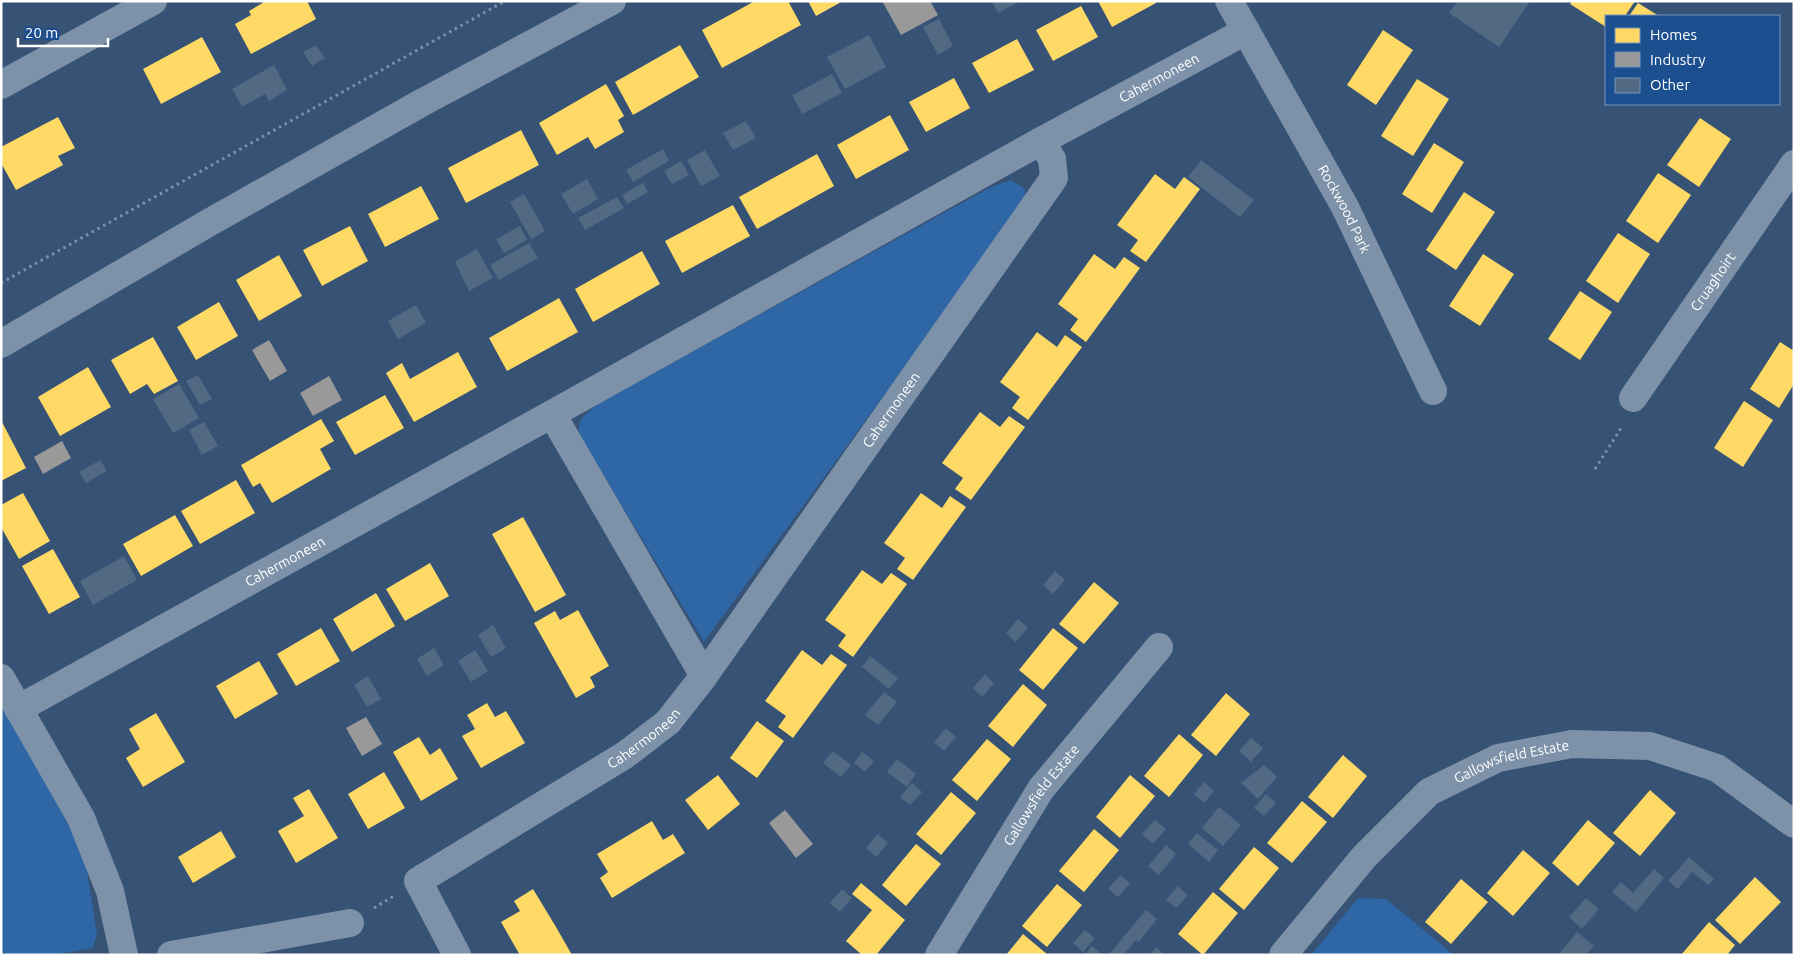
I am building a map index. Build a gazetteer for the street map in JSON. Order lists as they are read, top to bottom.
{
  "streets": {
    "street": [
      "Cahermoneen",
      "Rockwood Park",
      "Cruaghoirt",
      "Gallowsfield Estate"
    ]
  },
  "crossings": [
    ["Cahermoneen", "Rockwood Park"]
  ],
  "legend": ["Homes", "Industry", "Other"],
  "scale_bar": "20 m"
}
